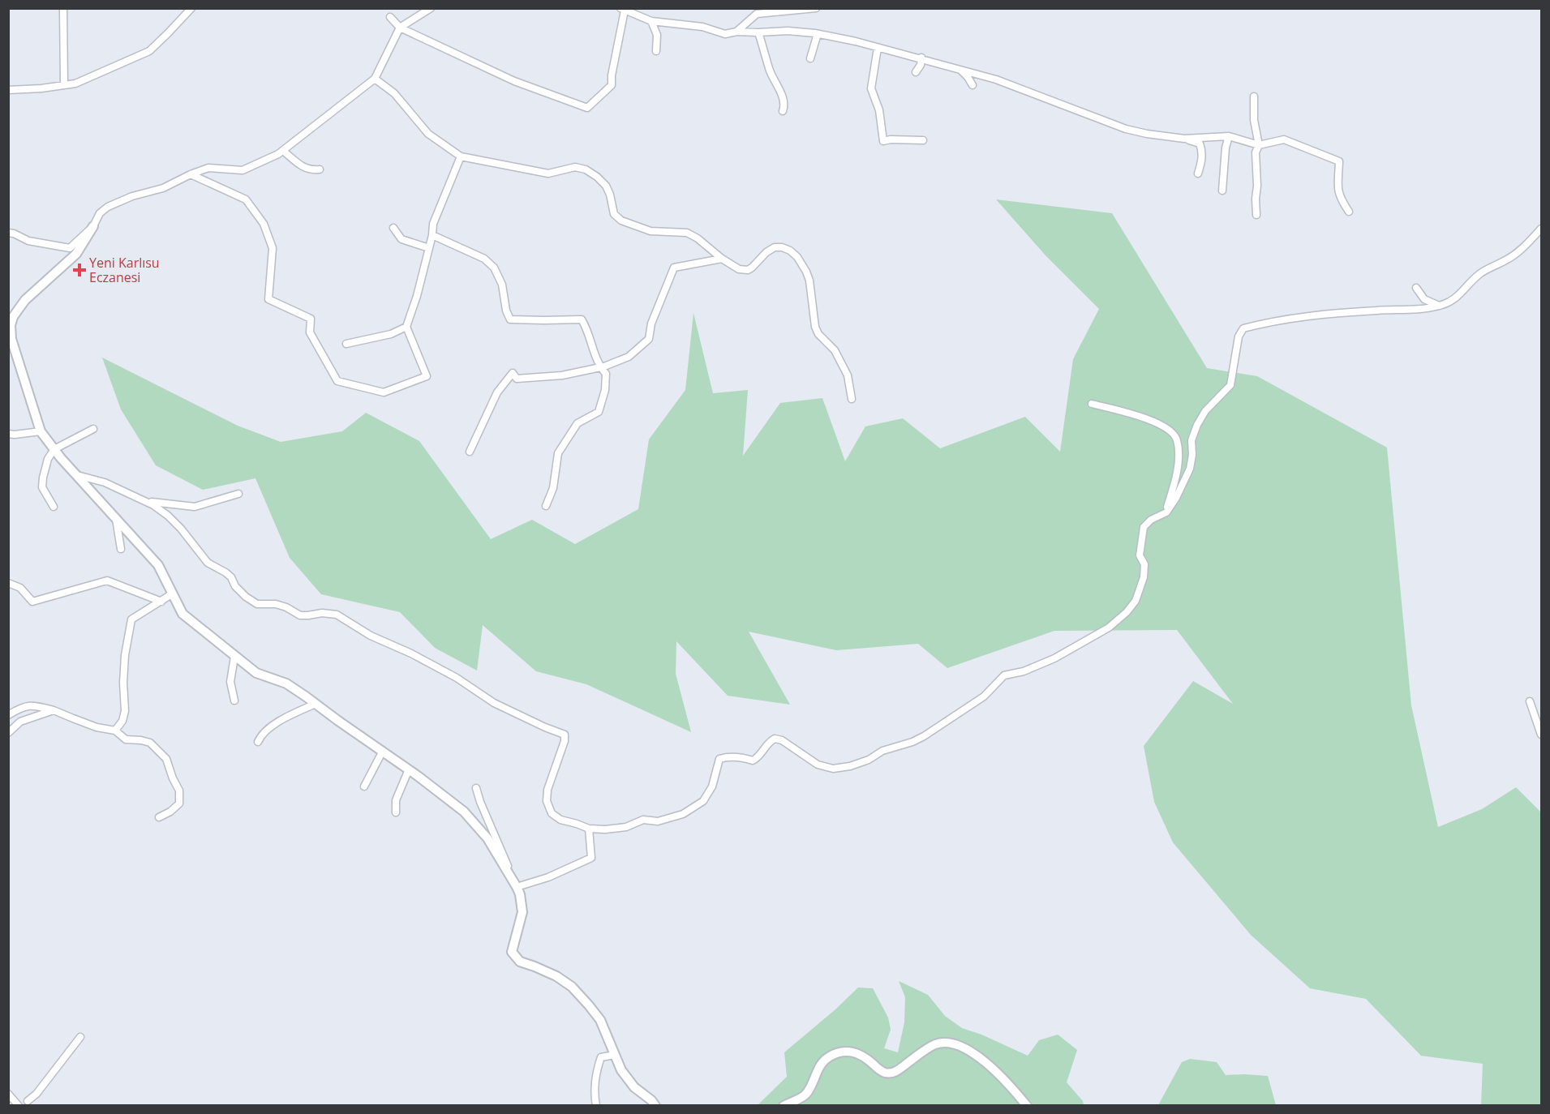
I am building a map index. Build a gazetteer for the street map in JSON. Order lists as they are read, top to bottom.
{
  "places": {
    "health": ["Yeni Karlısu Eczanesi"]
  }
}
